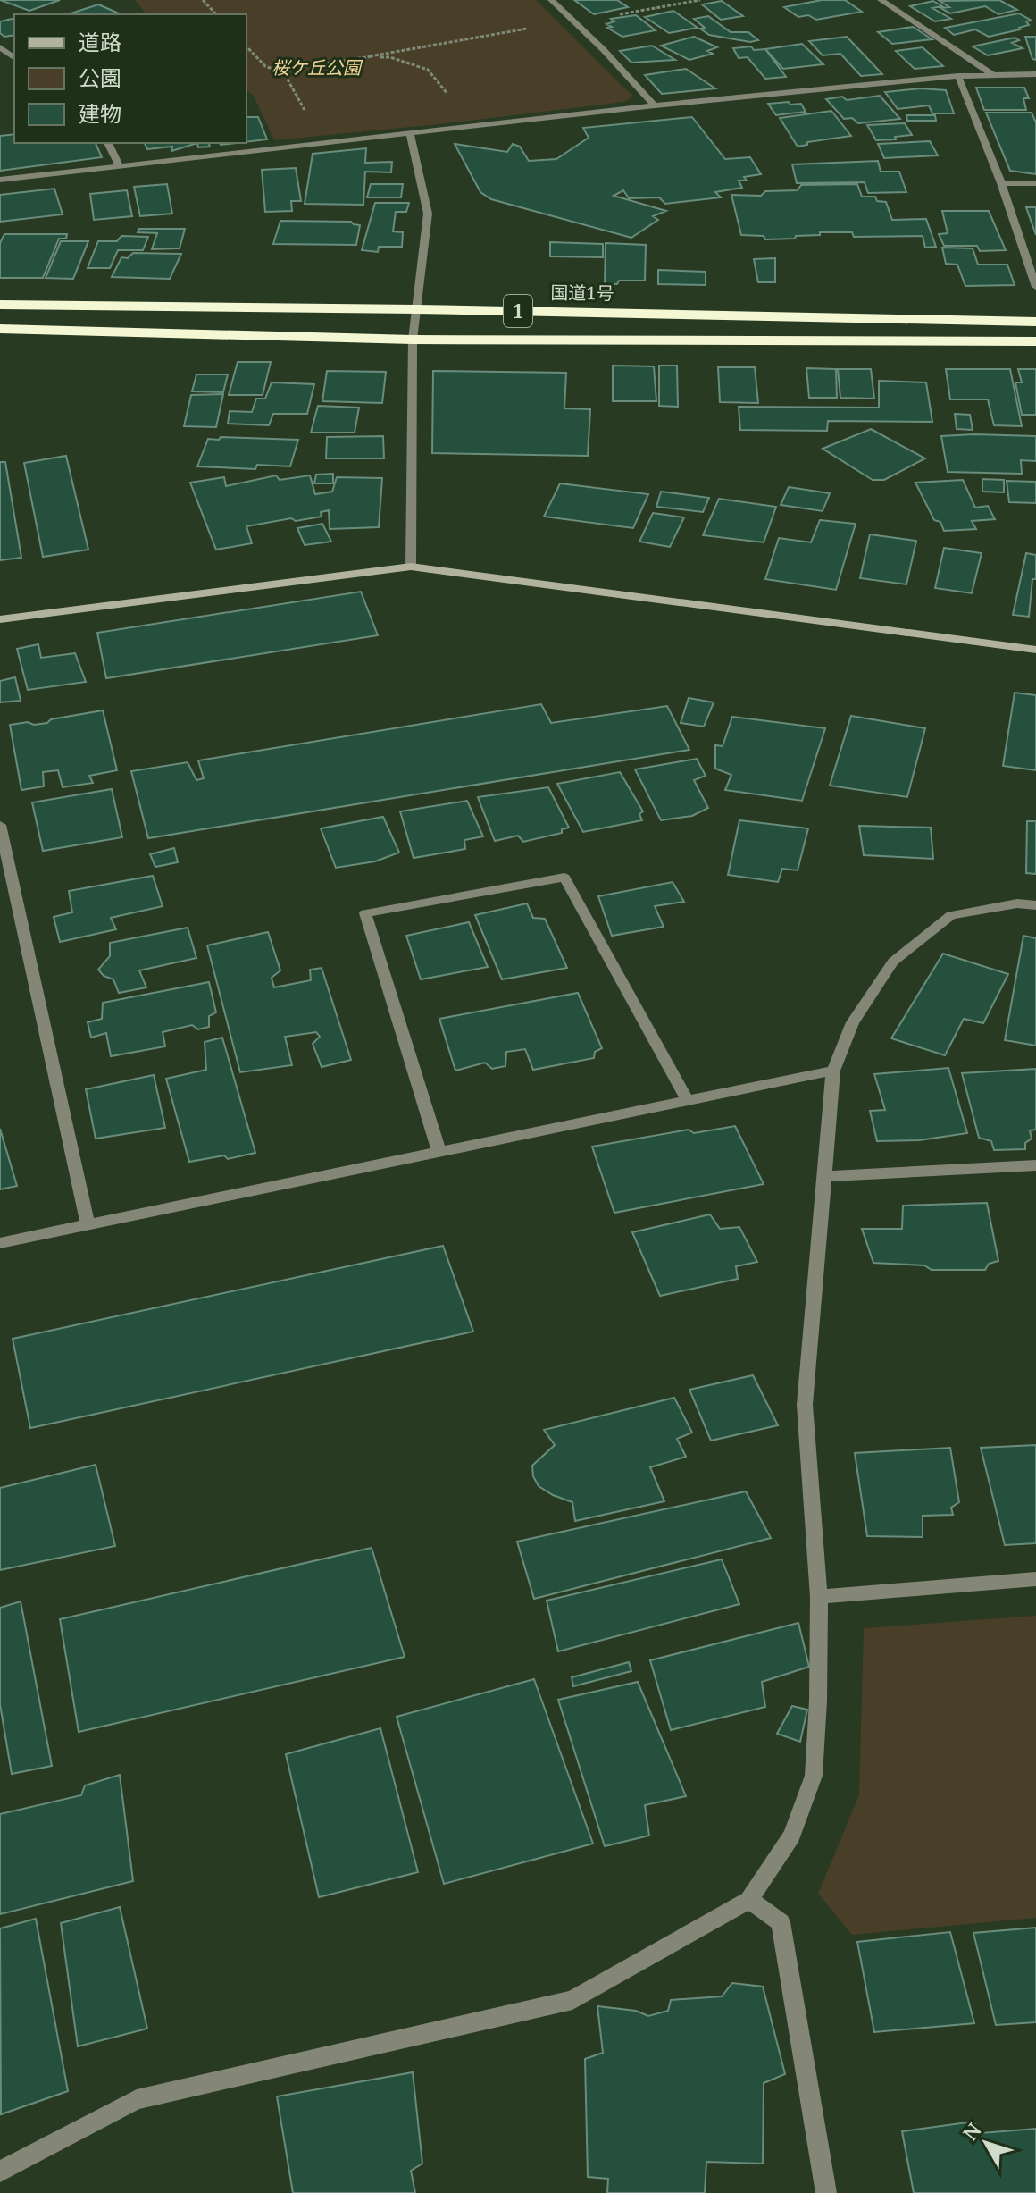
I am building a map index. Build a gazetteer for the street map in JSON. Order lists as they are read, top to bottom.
{
  "streets": {
    "highway": ["国道1号", "1"]
  },
  "parks": ["桜ケ丘公園"],
  "legend": ["道路", "公園", "建物"],
  "north": "top left"
}
